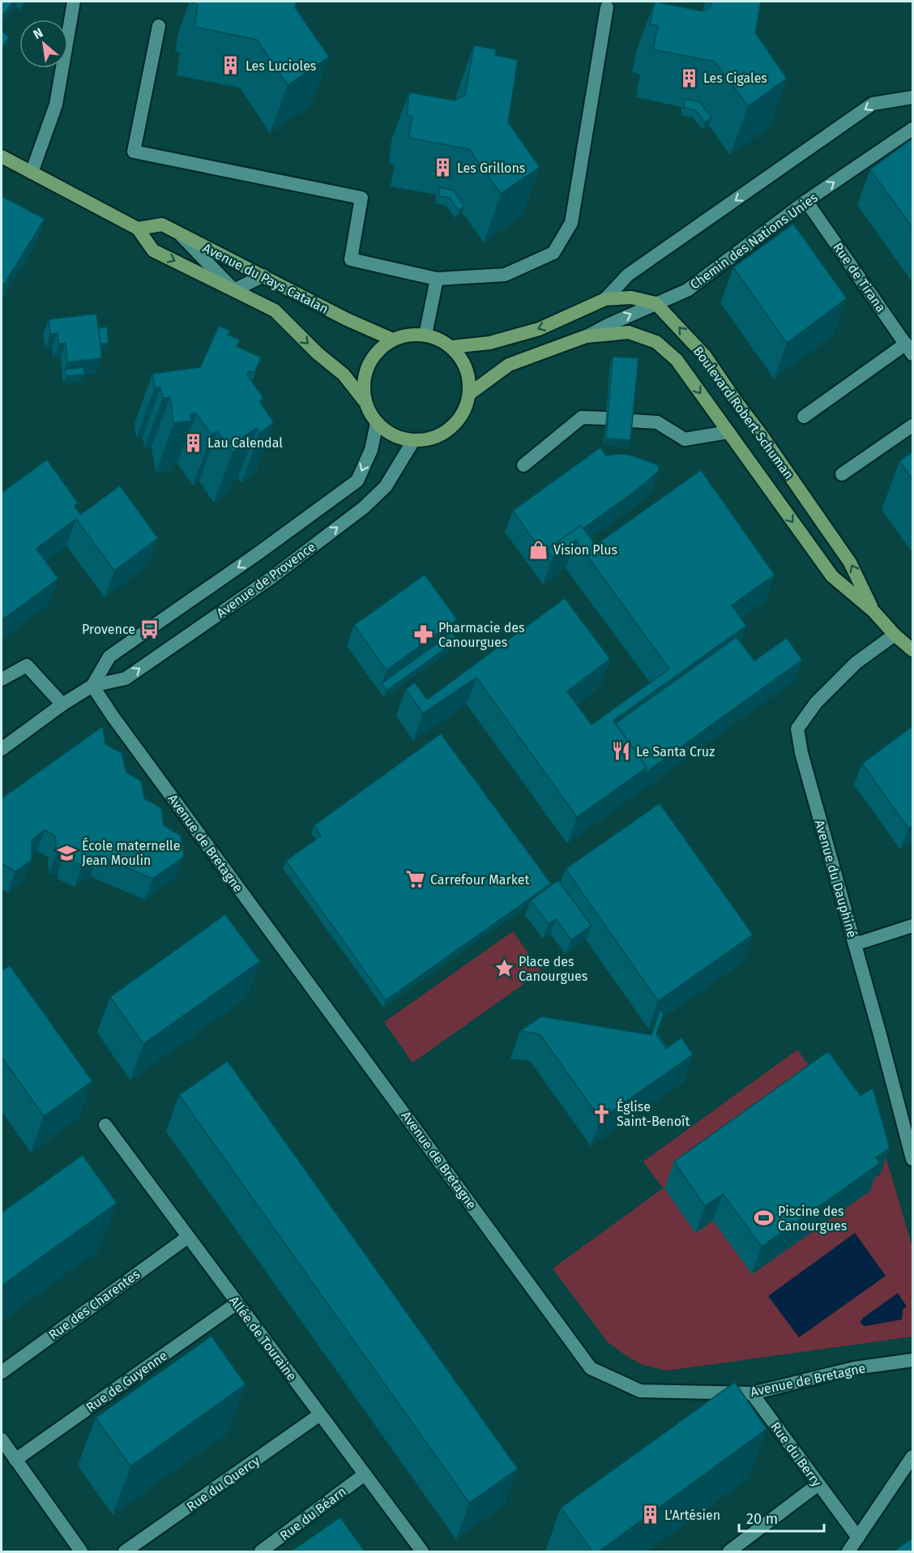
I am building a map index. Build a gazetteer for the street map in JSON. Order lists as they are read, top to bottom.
{
  "streets": {
    "main road": ["Avenue du Pays Catalan", "Boulevard Robert Schuman"],
    "street": [
      "Chemin des Nations Unies",
      "Rue de Tirana",
      "Avenue de Provence",
      "Avenue de Bretagne",
      "Avenue du Dauphiné",
      "Rue des Charentes",
      "Allée de Touraine",
      "Rue de Guyenne",
      "Rue du Berry",
      "Rue du Quercy",
      "Rue du Béarn"
    ]
  },
  "crossings": [
    ["Chemin des Nations Unies", "Rue de Tirana"],
    ["Chemin des Nations Unies", "Boulevard Robert Schuman"],
    ["Avenue du Pays Catalan", "Boulevard Robert Schuman"],
    ["Avenue du Pays Catalan", "Avenue de Provence"],
    ["Boulevard Robert Schuman", "Avenue de Provence"],
    ["Boulevard Robert Schuman", "Avenue du Dauphiné"],
    ["Avenue de Provence", "Avenue de Bretagne"],
    ["Avenue de Bretagne", "Rue du Berry"],
    ["Rue des Charentes", "Allée de Touraine"],
    ["Allée de Touraine", "Rue de Guyenne"],
    ["Allée de Touraine", "Rue du Quercy"],
    ["Allée de Touraine", "Rue du Béarn"]
  ],
  "places": {
    "building": [
      "Les Lucioles",
      "Les Cigales",
      "Les Grillons",
      "Lau Calendal",
      "L'Artésien"
    ],
    "shop": ["Vision Plus"],
    "bus stop": ["Provence"],
    "pharmacy": ["Pharmacie des Canourgues"],
    "restaurant": ["Le Santa Cruz"],
    "school or university": ["École maternelle Jean Moulin"],
    "supermarket": ["Carrefour Market"],
    "place": ["Place des Canourgues"],
    "church": ["Église Saint-Benoît"],
    "sports": ["Piscine des Canourgues"]
  },
  "scale_bar": "20 m",
  "north": "top left"
}
